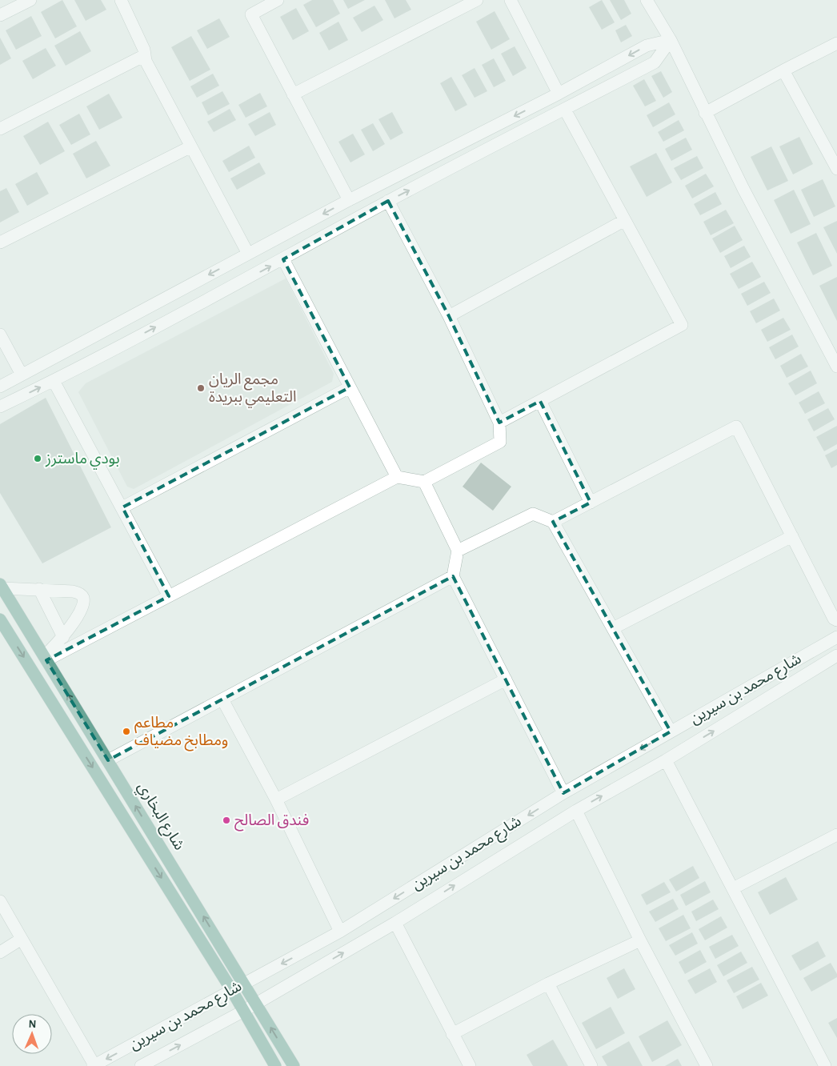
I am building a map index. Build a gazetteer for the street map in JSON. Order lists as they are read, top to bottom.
{
  "streets": {
    "main road": ["شارع البخاري"],
    "street": ["شارع محمد بن سيرين"]
  },
  "crossings": [
    ["شارع محمد بن سيرين", "شارع البخاري"]
  ],
  "places": [
    "مجمع الريان التعليمي ببريدة",
    "بودي ماسترز",
    "مطاعم ومطابخ مضياف",
    "فندق الصالح"
  ],
  "north": "top"
}
